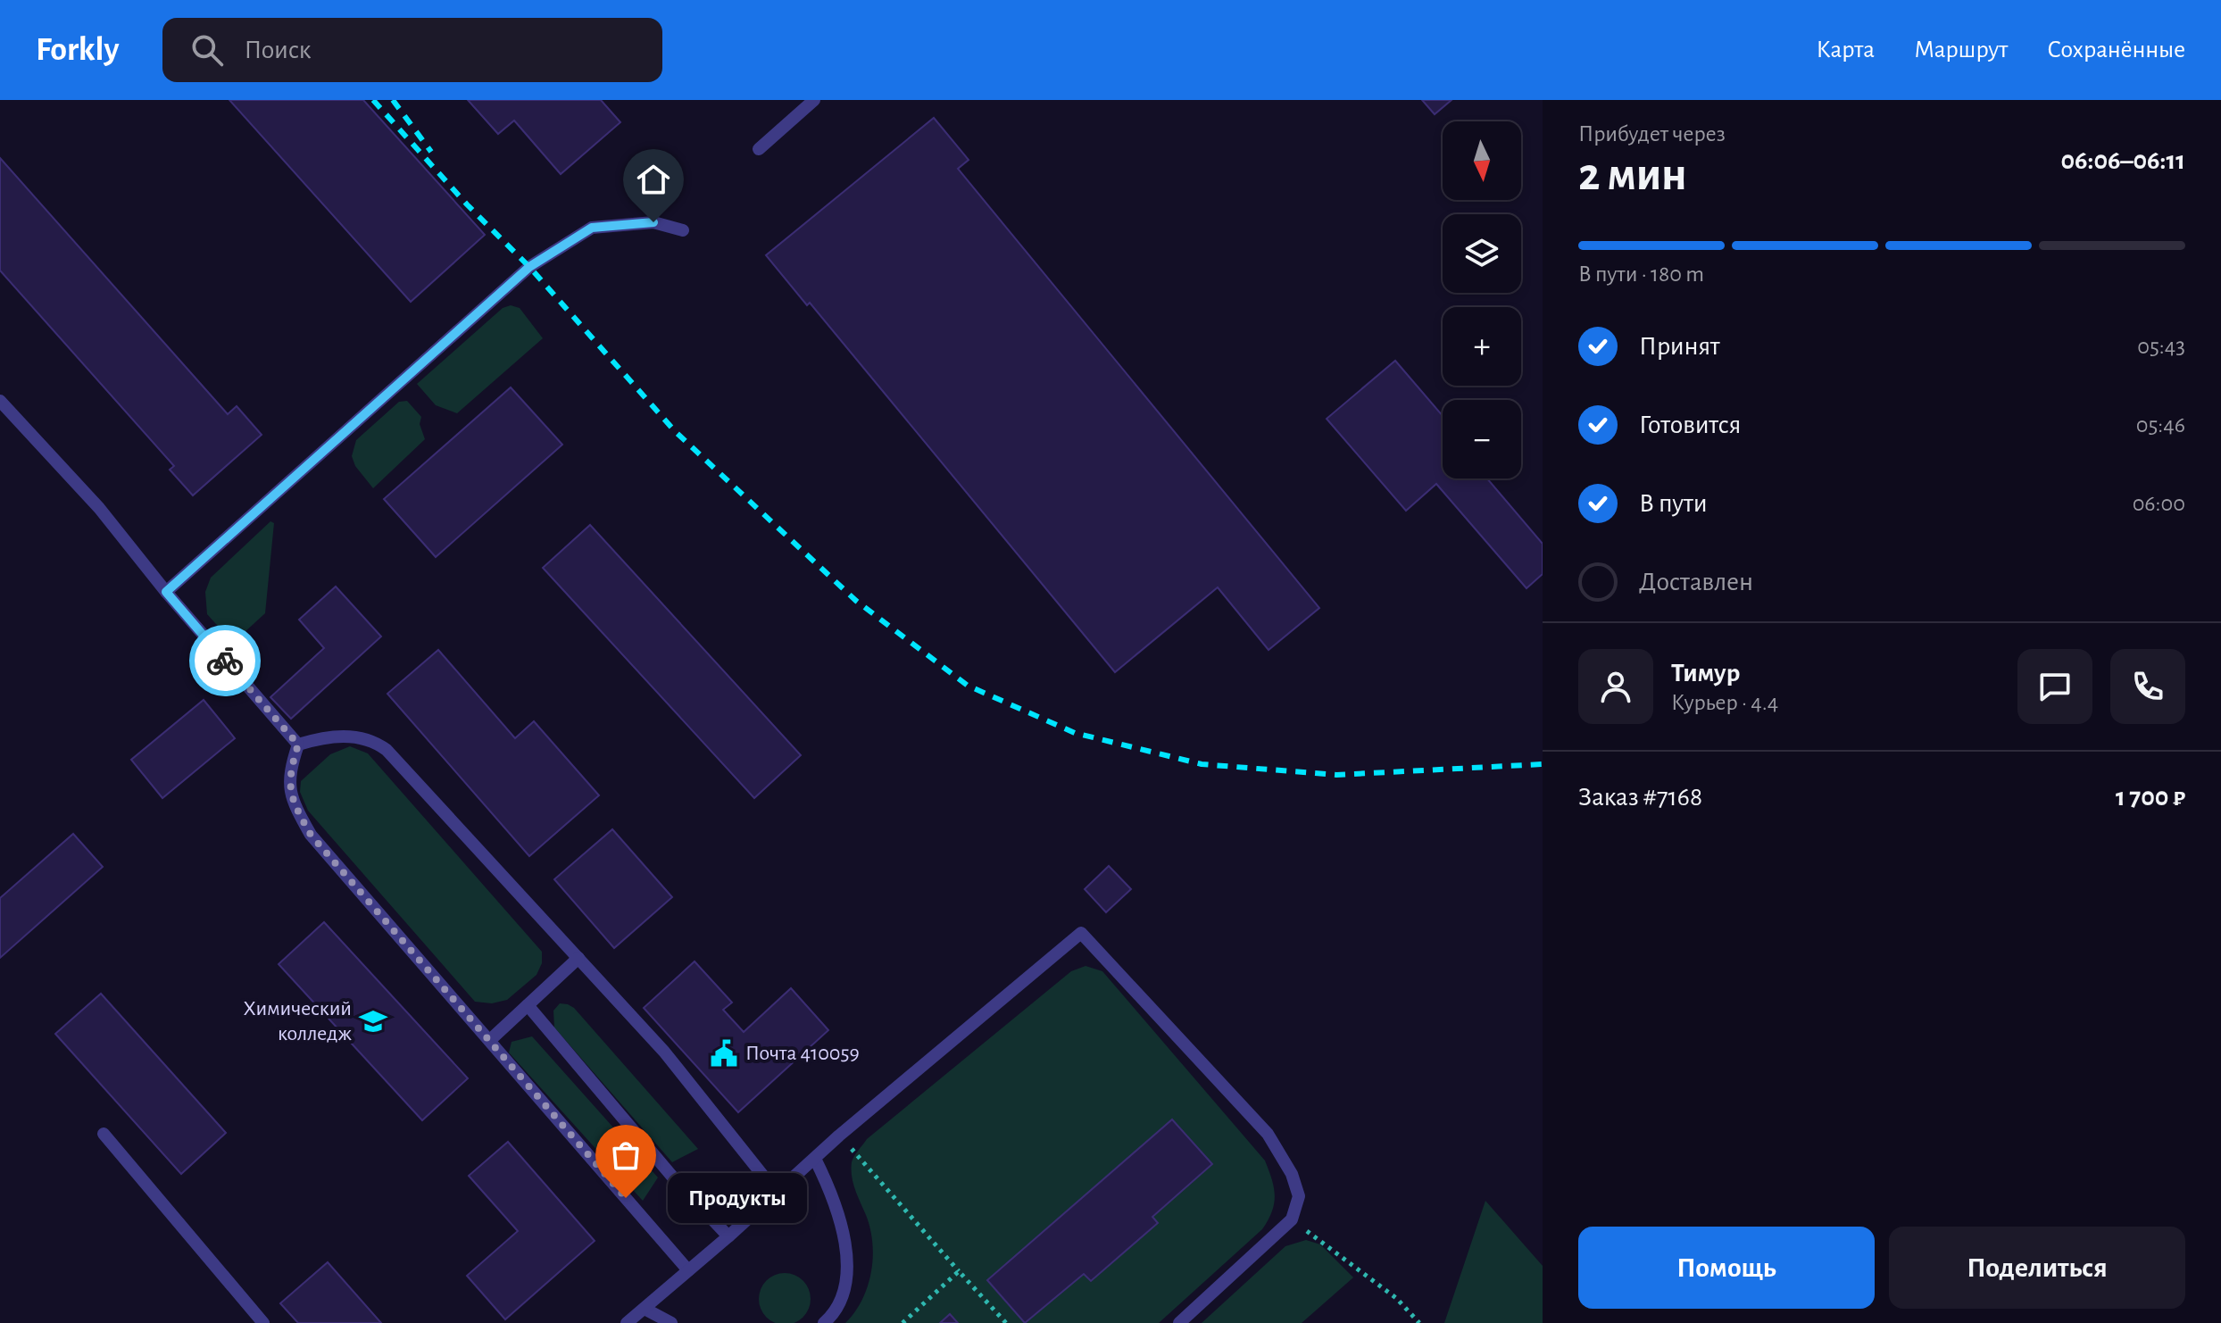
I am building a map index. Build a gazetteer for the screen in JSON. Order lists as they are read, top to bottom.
{
  "places": {
    "school or university": ["Химический колледж"],
    "public building": ["Почта 410059"],
    "other": ["Продукты"]
  },
  "north": "bottom",
  "page": {
    "header": "Forkly",
    "search": "Поиск",
    "nav": ["Карта", "Маршрут", "Сохранённые"],
    "heading": ["2 мин", "Прибудет через", "06:06–06:11"],
    "panel": [
      "Тимур",
      "Курьер · 4.4",
      "Заказ #7168",
      "1 700 ₽"
    ],
    "map_buttons": ["+", "−"],
    "bar": "В пути · 180 m",
    "list": [
      ["Принят", "05:43"],
      ["Готовится", "05:46"],
      ["В пути", "06:00"],
      "Доставлен"
    ],
    "bubble": "Продукты",
    "buttons": ["Помощь", "Поделиться"]
  }
}
